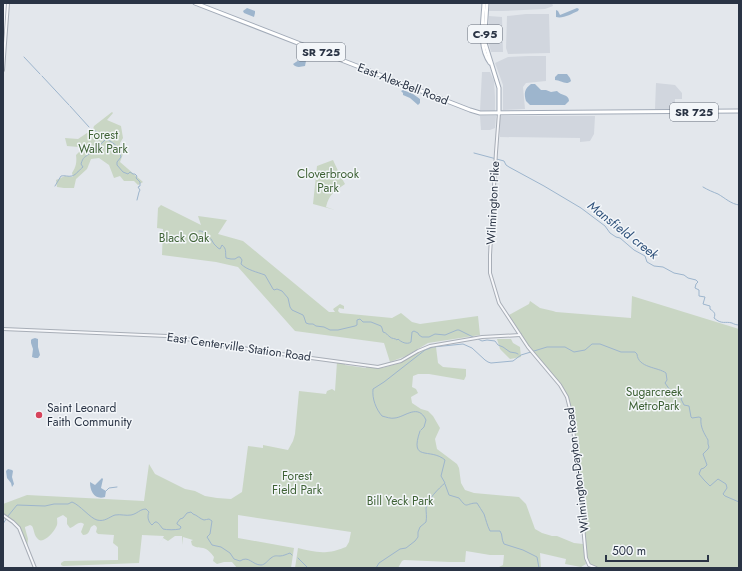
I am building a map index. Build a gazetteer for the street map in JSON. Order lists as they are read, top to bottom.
{
  "streets": {
    "main road": [
      "C-95",
      "SR 725",
      "East Alex-Bell Road",
      "Wilmington Pike"
    ],
    "street": ["East Centerville Station Road", "Wilmington-Dayton Road"]
  },
  "crossings": [
    ["SR 725", "East Alex-Bell Road"],
    ["SR 725", "Wilmington Pike"],
    ["East Alex-Bell Road", "Wilmington Pike"],
    ["Wilmington Pike", "East Centerville Station Road"],
    ["Wilmington Pike", "Wilmington-Dayton Road"],
    ["East Centerville Station Road", "Wilmington-Dayton Road"]
  ],
  "water": ["Mansfield creek"],
  "parks": [
    "Forest Walk Park",
    "Cloverbrook Park",
    "Black Oak",
    "Sugarcreek MetroPark",
    "Forest Field Park",
    "Bill Yeck Park"
  ],
  "places": ["Saint Leonard Faith Community"],
  "scale_bar": "500 m"
}
